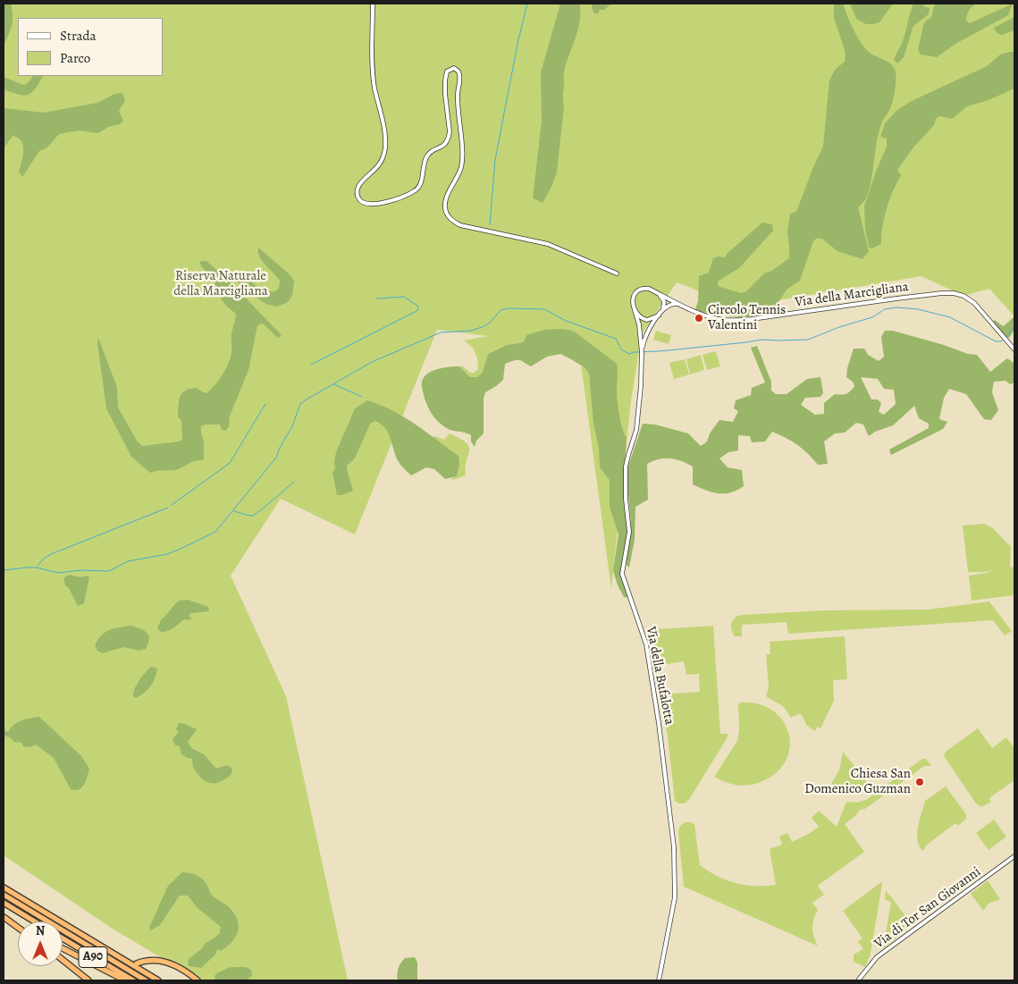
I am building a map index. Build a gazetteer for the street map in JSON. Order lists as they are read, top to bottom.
{
  "streets": {
    "highway": ["A90"],
    "street": ["Via della Marcigliana", "Via della Bufalotta", "Via di Tor San Giovanni"]
  },
  "crossings": [
    ["Via della Marcigliana", "Via della Bufalotta"]
  ],
  "parks": ["Riserva Naturale della Marcigliana"],
  "places": ["Circolo Tennis Valentini", "Chiesa San Domenico Guzman"],
  "legend": ["Strada", "Parco"],
  "north": "top"
}
